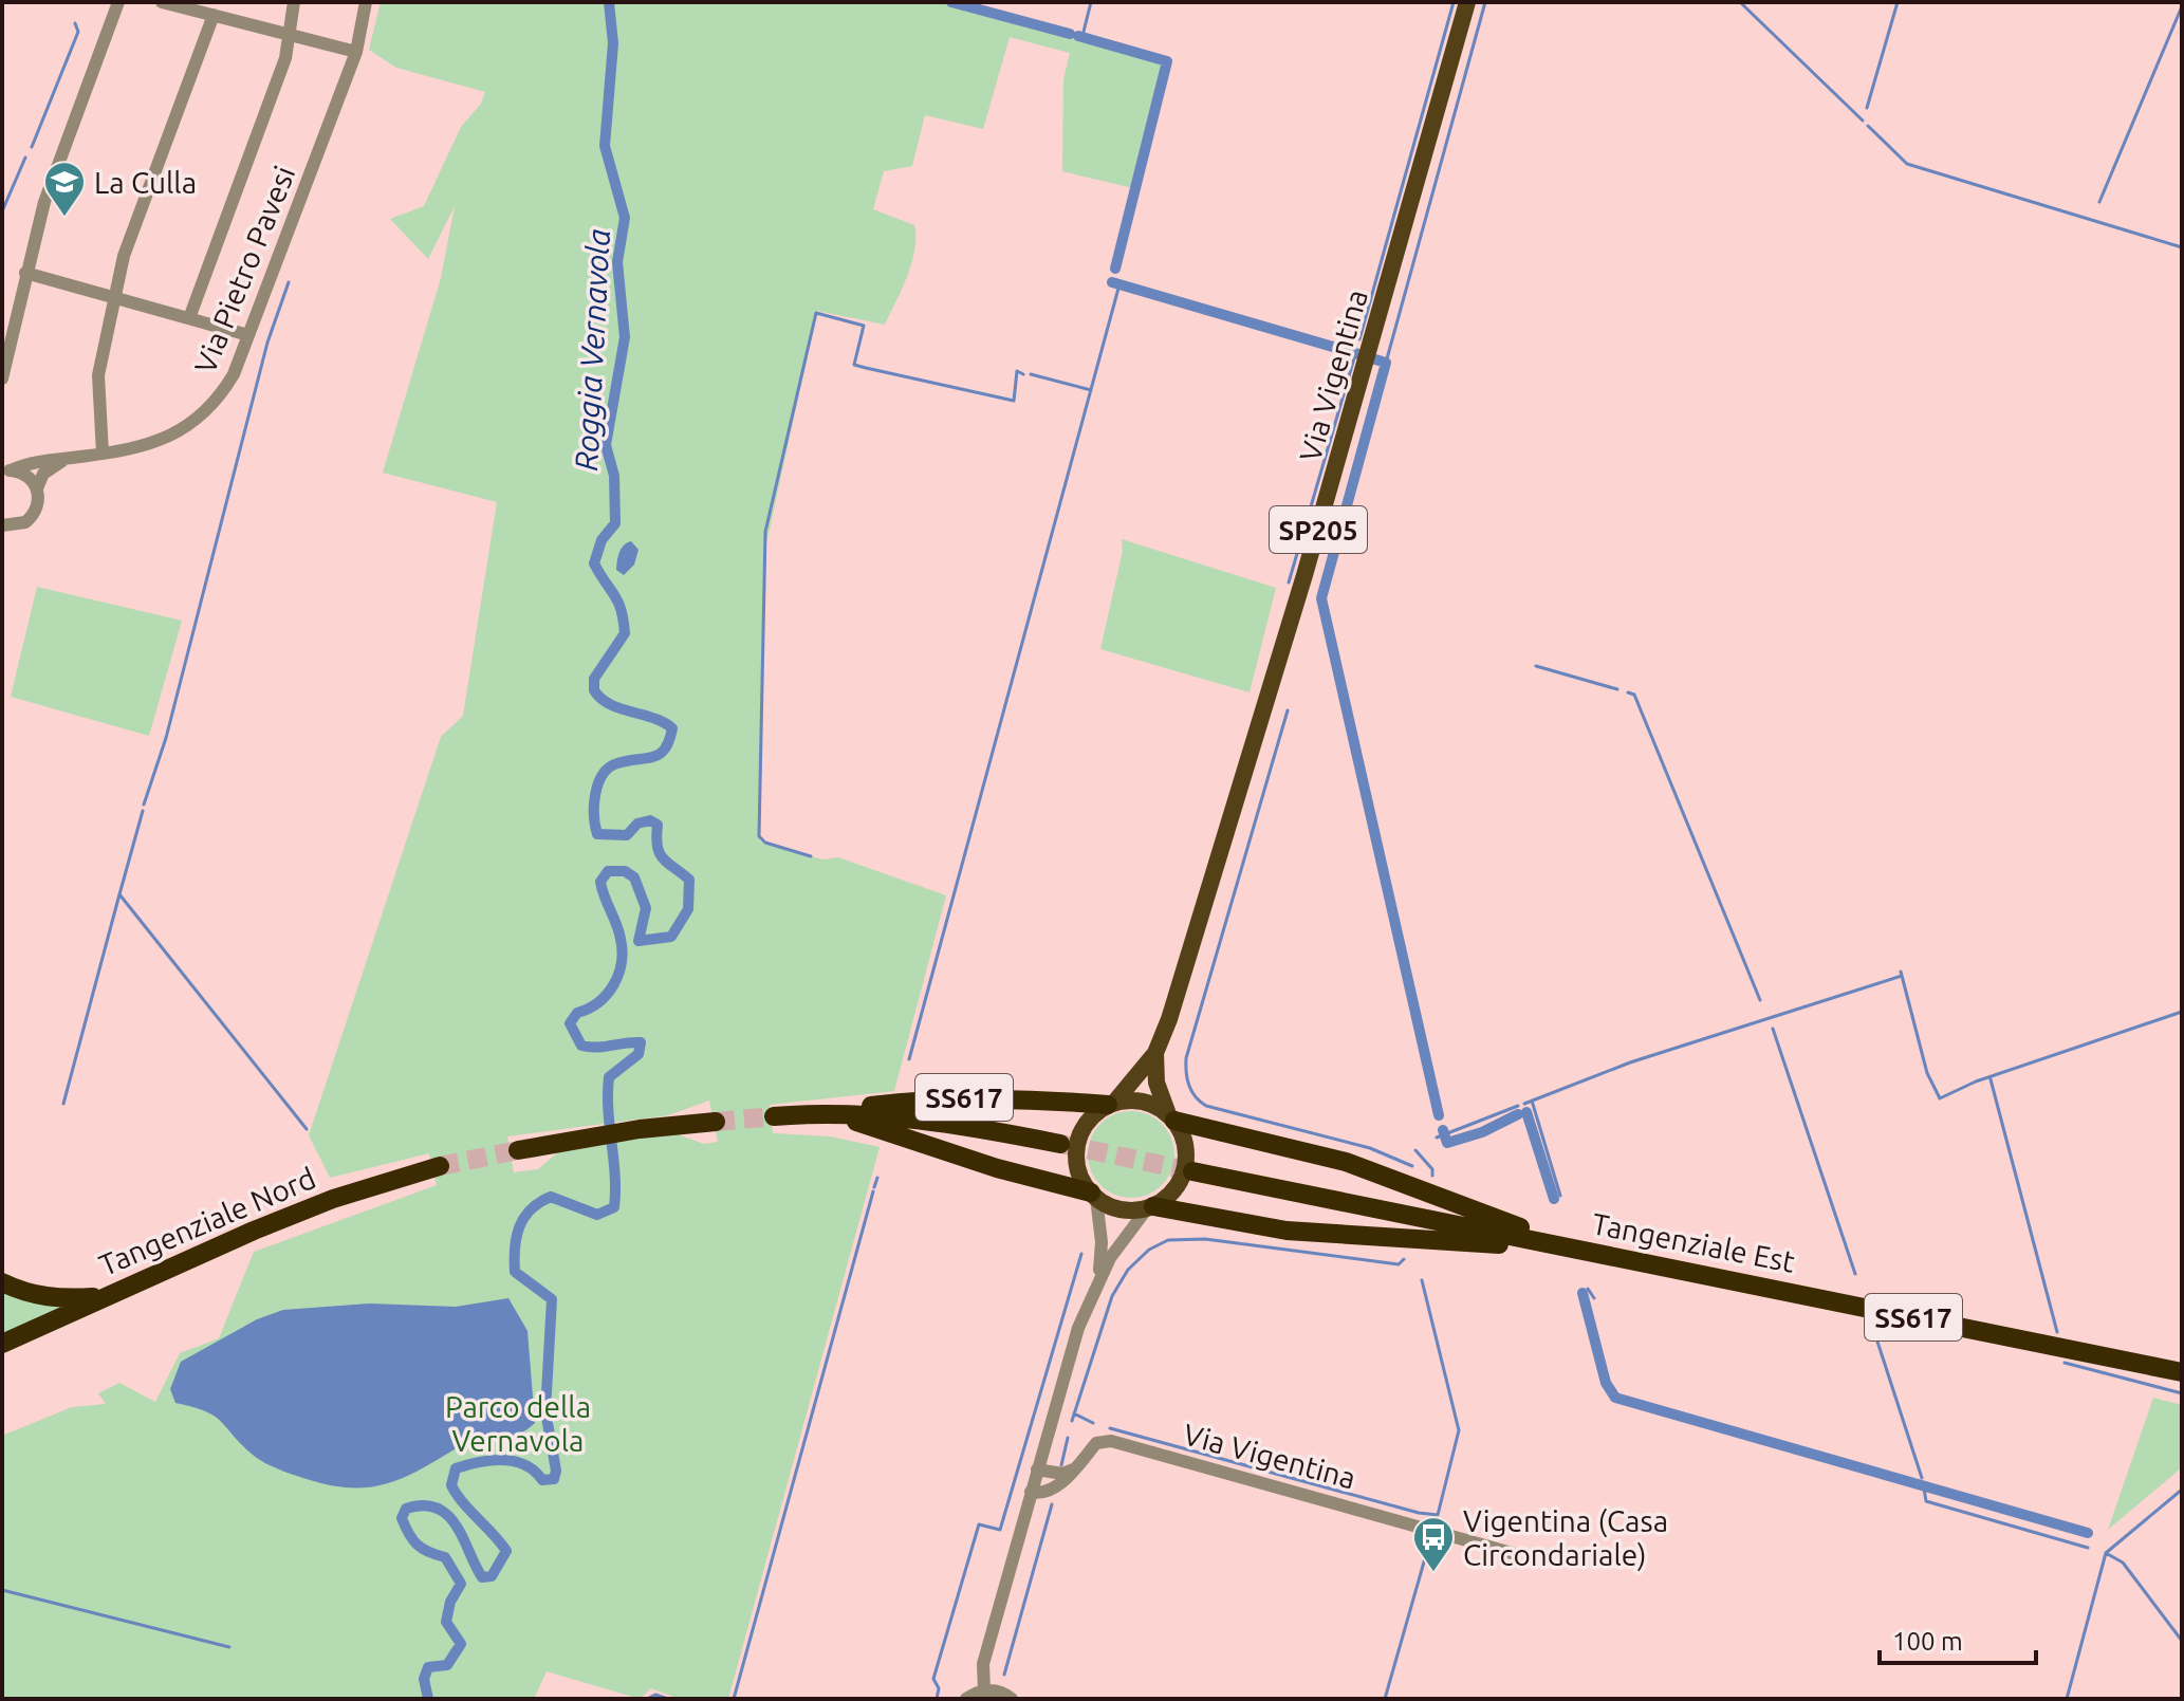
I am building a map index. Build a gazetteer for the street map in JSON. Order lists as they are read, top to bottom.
{
  "streets": {
    "highway": ["SS617", "Tangenziale Nord", "Tangenziale Est"],
    "main road": ["Via Vigentina", "SP205"],
    "street": ["Via Pietro Pavesi"]
  },
  "crossings": [
    ["Via Vigentina", "SS617"],
    ["SS617", "Tangenziale Est"]
  ],
  "water": ["Roggia Vernavola"],
  "parks": ["Parco della Vernavola"],
  "places": {
    "school or university": ["La Culla"],
    "bus stop": ["Vigentina (Casa Circondariale)"]
  },
  "scale_bar": "100 m"
}
